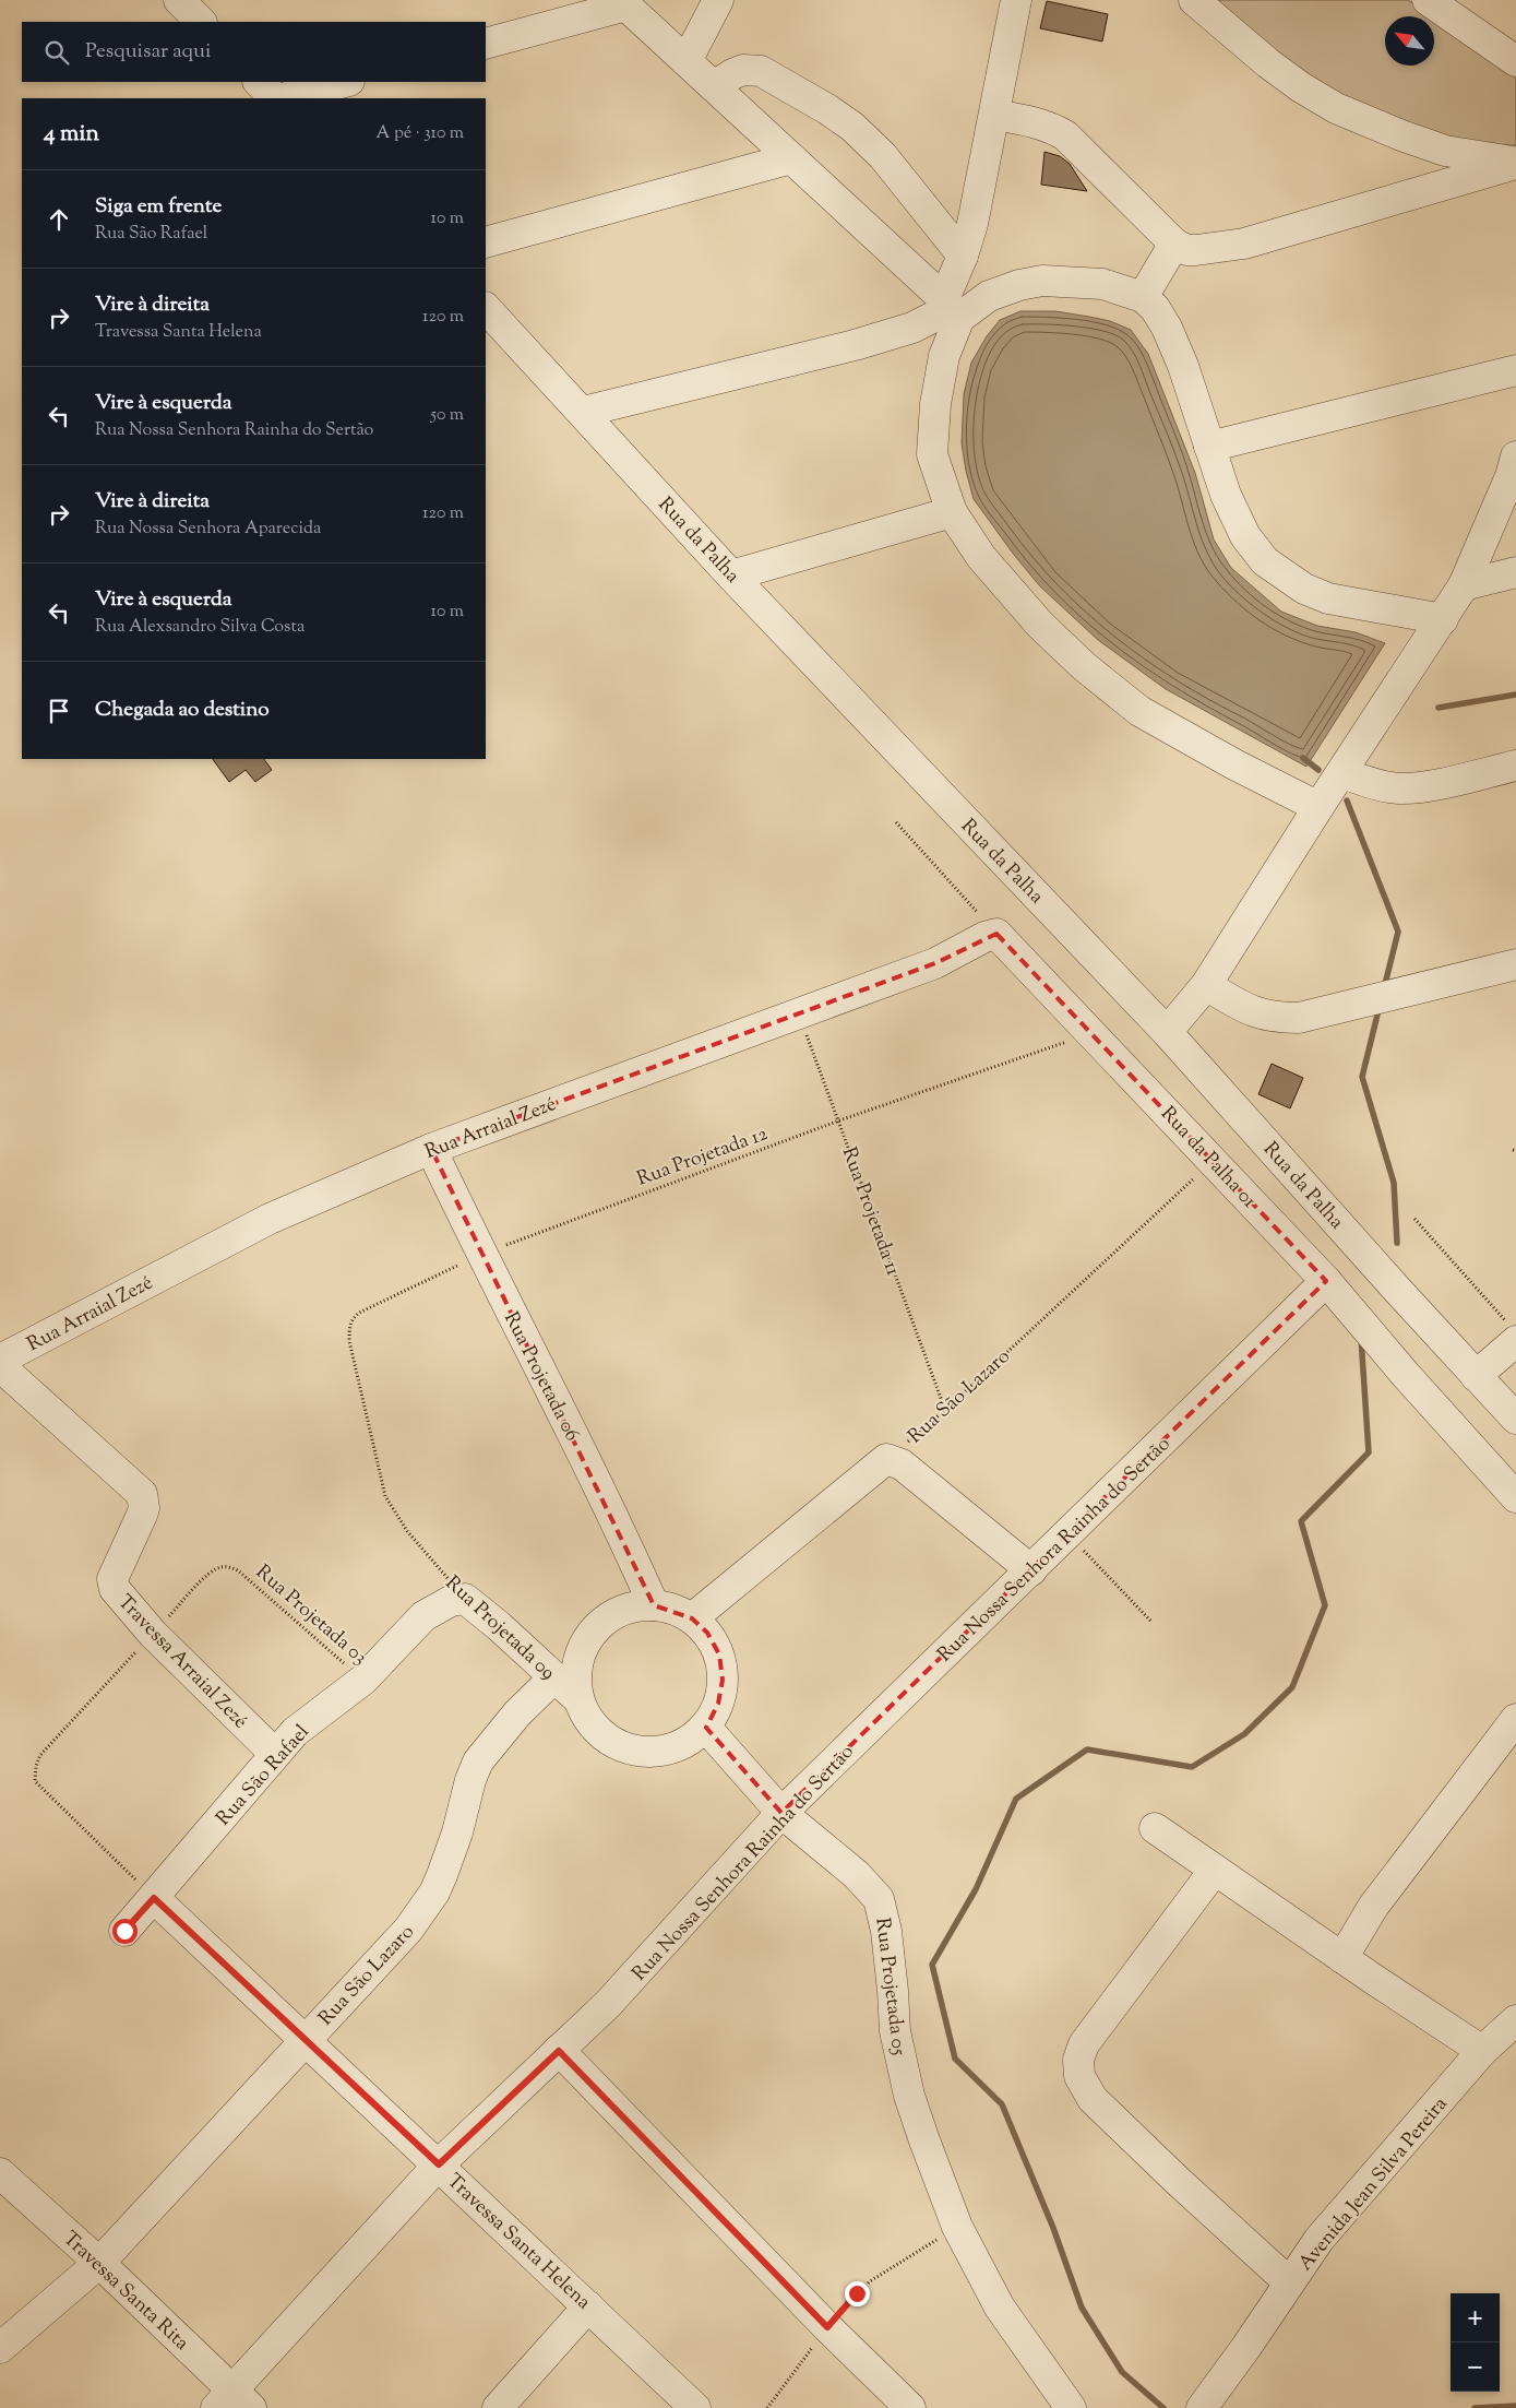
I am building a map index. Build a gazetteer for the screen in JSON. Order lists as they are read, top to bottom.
{
  "streets": {
    "street": [
      "Rua da Palha",
      "Rua Arraial Zezé",
      "Rua da Palha 01",
      "Rua Projetada 06",
      "Rua São Lazaro",
      "Rua Nossa Senhora Rainha do Sertão",
      "Rua Projetada 09",
      "Travessa Arraial Zezé",
      "Rua São Rafael",
      "Rua Projetada 05",
      "Avenida Jean Silva Pereira",
      "Travessa Santa Helena",
      "Travessa Santa Rita"
    ],
    "path": ["Rua Projetada 12", "Rua Projetada 11", "Rua Projetada 03"]
  },
  "crossings": [
    ["Rua Arraial Zezé", "Rua da Palha 01"],
    ["Rua Arraial Zezé", "Rua Projetada 11"],
    ["Rua Arraial Zezé", "Rua Projetada 06"],
    ["Rua Projetada 12", "Rua da Palha 01"],
    ["Rua Projetada 12", "Rua Projetada 11"],
    ["Rua Projetada 12", "Rua Projetada 06"],
    ["Rua Projetada 12", "Rua Projetada 09"],
    ["Rua da Palha 01", "Rua São Lazaro"],
    ["Rua da Palha 01", "Rua Nossa Senhora Rainha do Sertão"],
    ["Rua Projetada 11", "Rua São Lazaro"],
    ["Rua Projetada 06", "Rua Projetada 09"],
    ["Rua Projetada 06", "Rua Projetada 05"],
    ["Rua São Lazaro", "Rua Projetada 09"],
    ["Rua São Lazaro", "Travessa Santa Helena"],
    ["Rua São Lazaro", "Travessa Santa Rita"],
    ["Rua Nossa Senhora Rainha do Sertão", "Rua Projetada 05"],
    ["Rua Nossa Senhora Rainha do Sertão", "Travessa Santa Helena"],
    ["Rua Nossa Senhora Rainha do Sertão", "Travessa Santa Rita"],
    ["Rua Projetada 03", "Travessa Arraial Zezé"],
    ["Rua Projetada 03", "Rua São Rafael"],
    ["Rua Projetada 09", "Rua São Rafael"],
    ["Rua Projetada 09", "Rua Projetada 05"],
    ["Travessa Arraial Zezé", "Rua São Rafael"],
    ["Rua São Rafael", "Travessa Santa Helena"]
  ],
  "north": "top left",
  "page": {
    "search": "Pesquisar aqui",
    "heading": ["4 min", "A pé · 310 m"],
    "list": [
      ["Siga em frente", "Rua São Rafael", "10 m"],
      ["Vire à direita", "Travessa Santa Helena", "120 m"],
      ["Vire à esquerda", "Rua Nossa Senhora Rainha do Sertão", "50 m"],
      ["Vire à direita", "Rua Nossa Senhora Aparecida", "120 m"],
      ["Vire à esquerda", "Rua Alexsandro Silva Costa", "10 m"],
      "Chegada ao destino"
    ],
    "map_buttons": ["+", "−"]
  }
}
